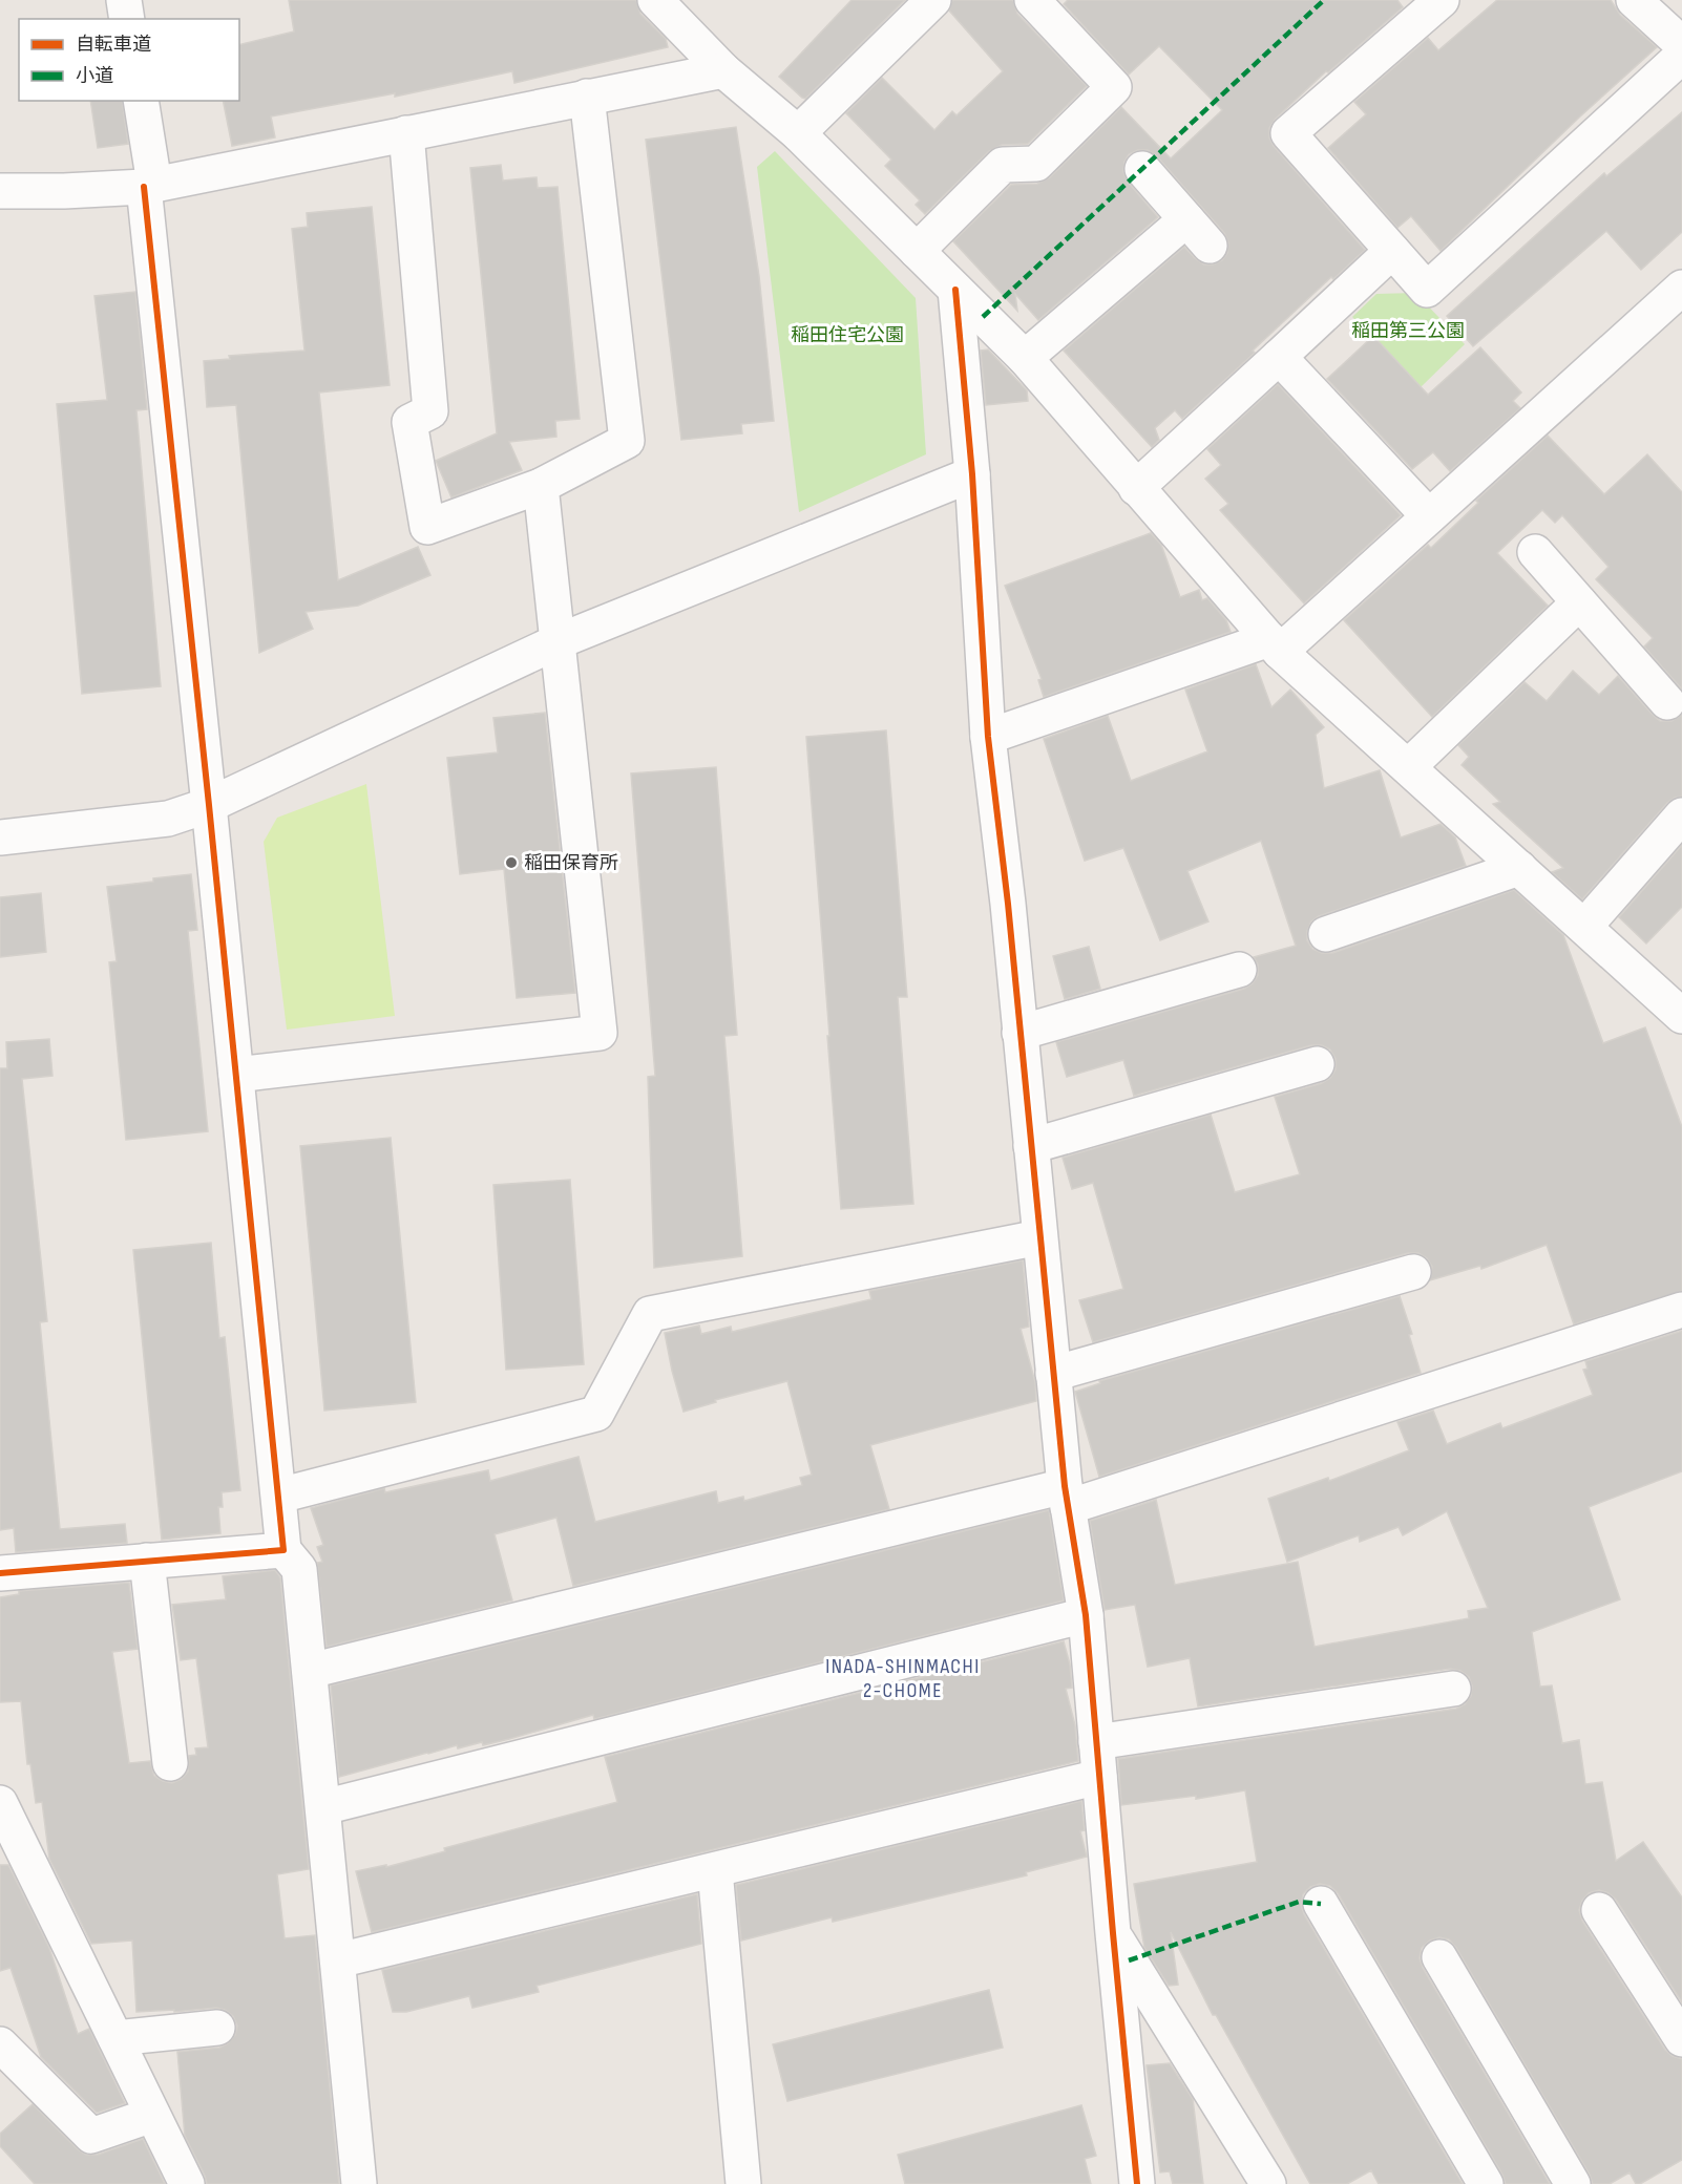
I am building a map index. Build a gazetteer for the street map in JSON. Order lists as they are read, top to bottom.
{
  "districts": ["INADA-SHINMACHI 2-CHOME"],
  "parks": ["稲田第三公園", "稲田住宅公園"],
  "places": ["稲田保育所"],
  "legend": ["自転車道", "小道"]
}
